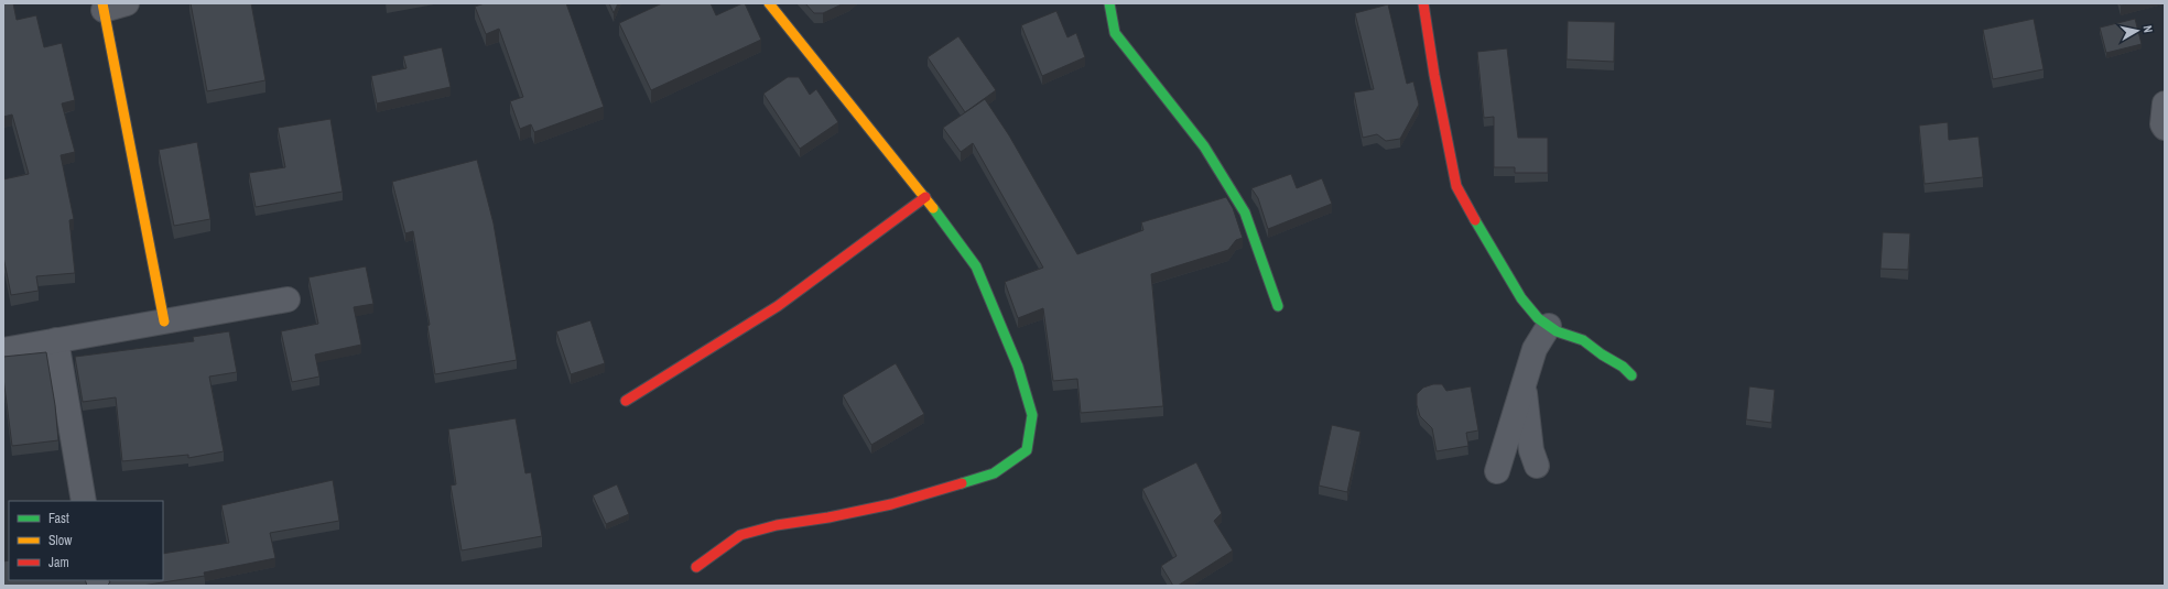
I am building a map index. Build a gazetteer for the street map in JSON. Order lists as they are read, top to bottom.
{
  "legend": ["Fast", "Slow", "Jam"],
  "north": "right"
}
